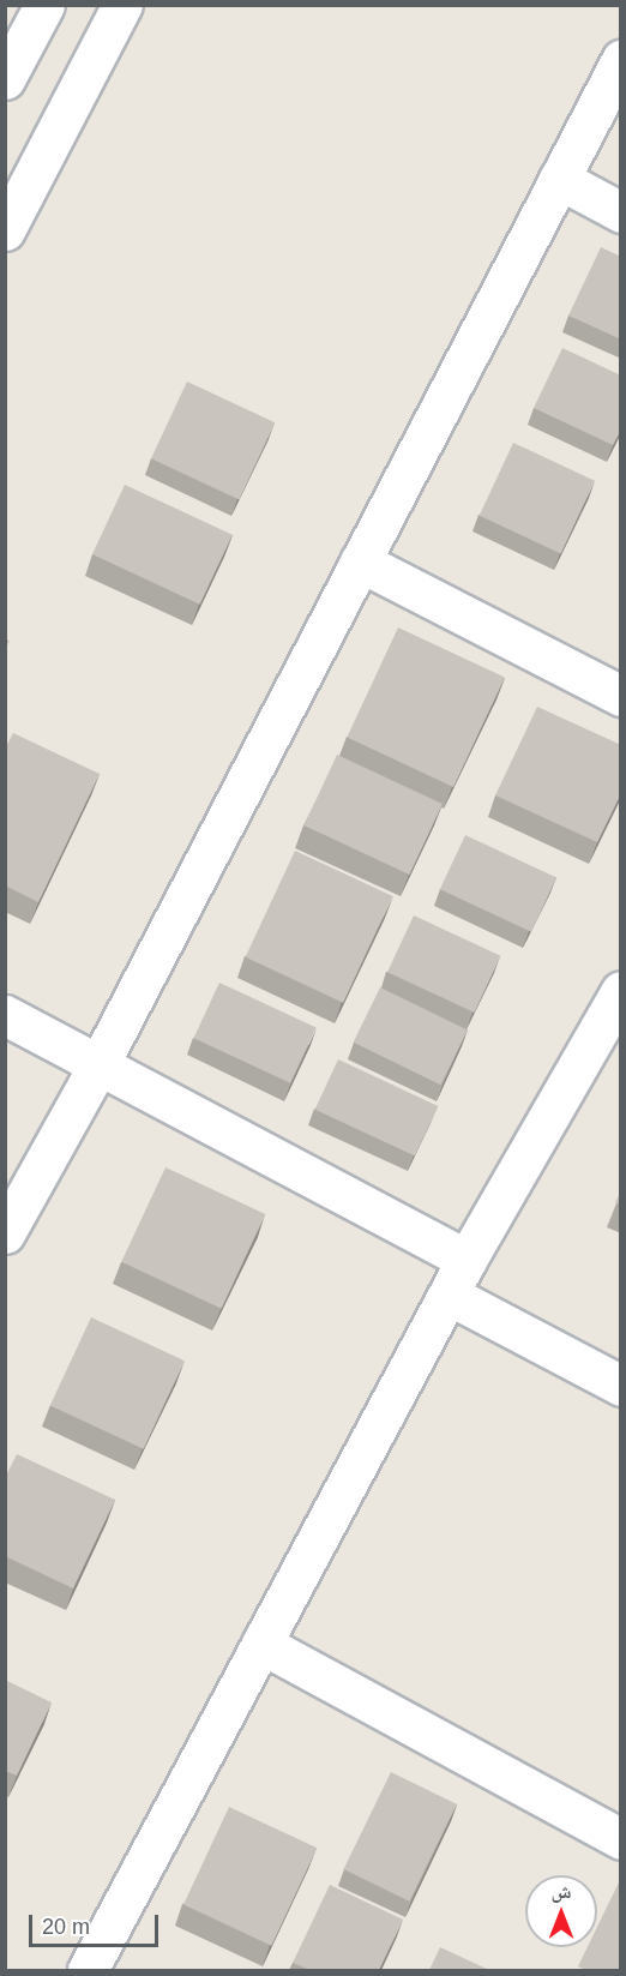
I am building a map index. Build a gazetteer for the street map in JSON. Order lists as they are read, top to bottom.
{
  "scale_bar": "20 m",
  "north": "top"
}
